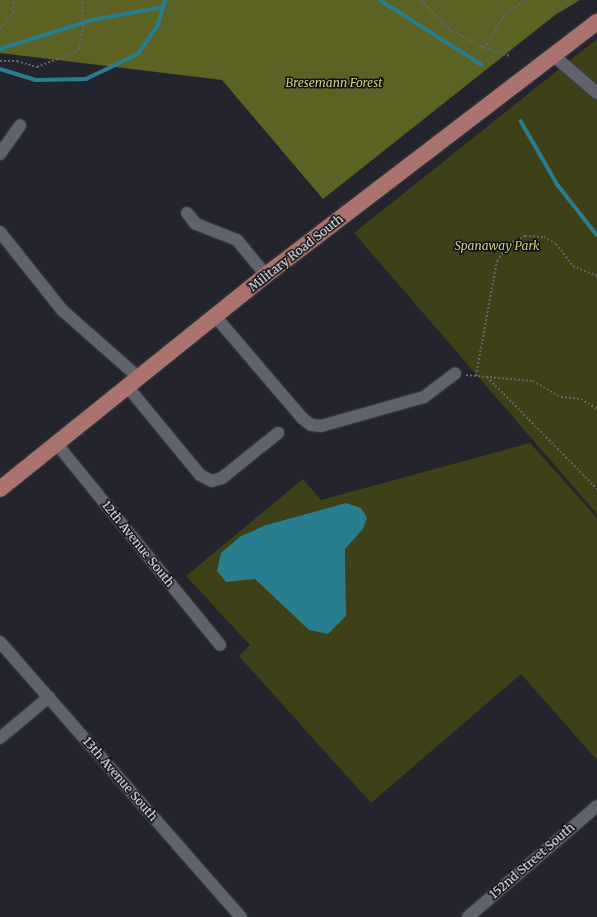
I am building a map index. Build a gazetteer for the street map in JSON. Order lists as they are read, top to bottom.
{
  "streets": {
    "main road": ["Military Road South"],
    "street": ["12th Avenue South", "13th Avenue South", "152nd Street South"]
  },
  "crossings": [
    ["Military Road South", "12th Avenue South"]
  ],
  "parks": ["Bresemann Forest", "Spanaway Park"]
}
